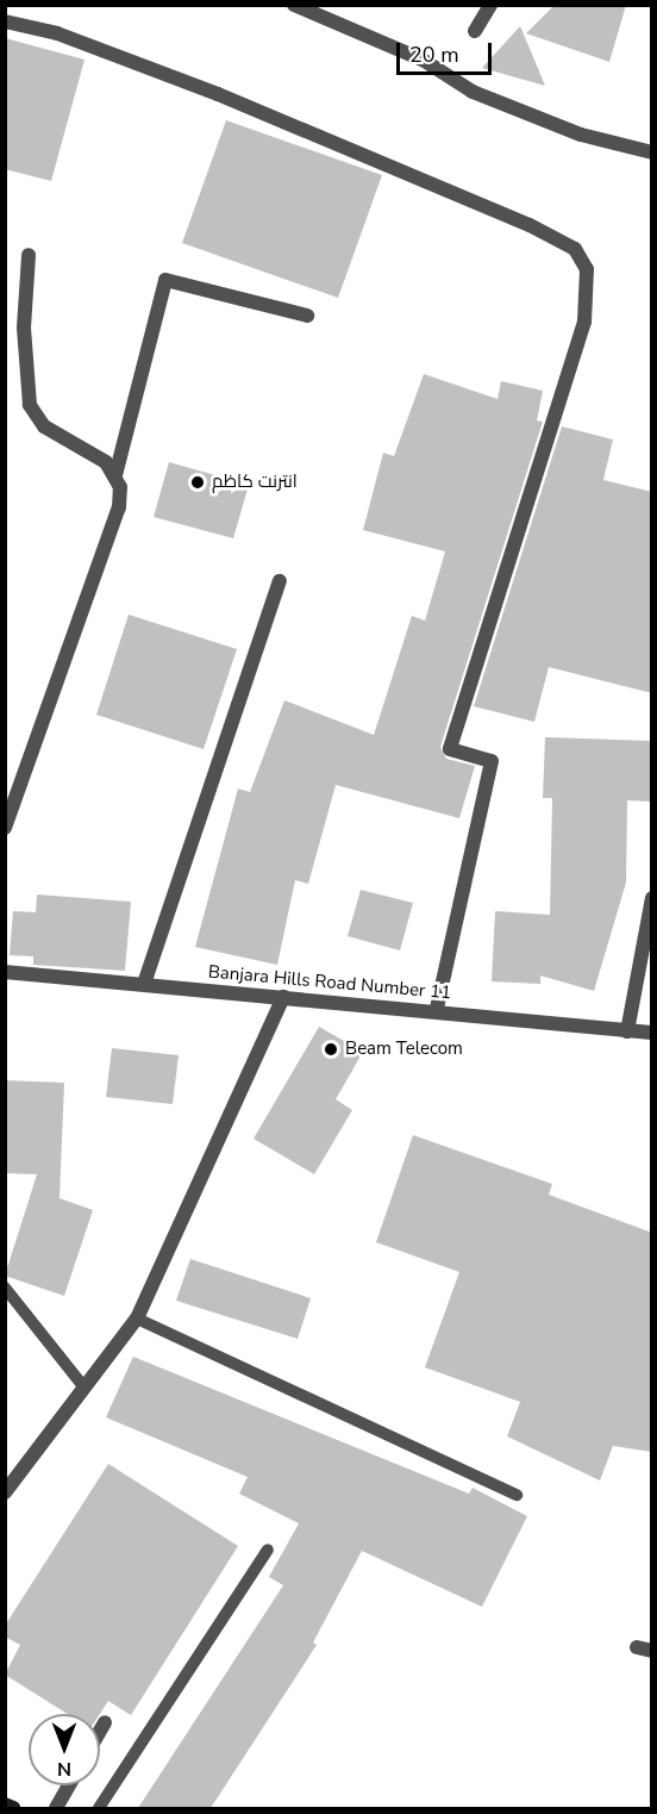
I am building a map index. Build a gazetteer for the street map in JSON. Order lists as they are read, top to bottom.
{
  "streets": {
    "street": ["Banjara Hills Road Number 11"]
  },
  "places": ["انترنت كاظم", "Beam Telecom"],
  "scale_bar": "20 m",
  "north": "bottom"
}
